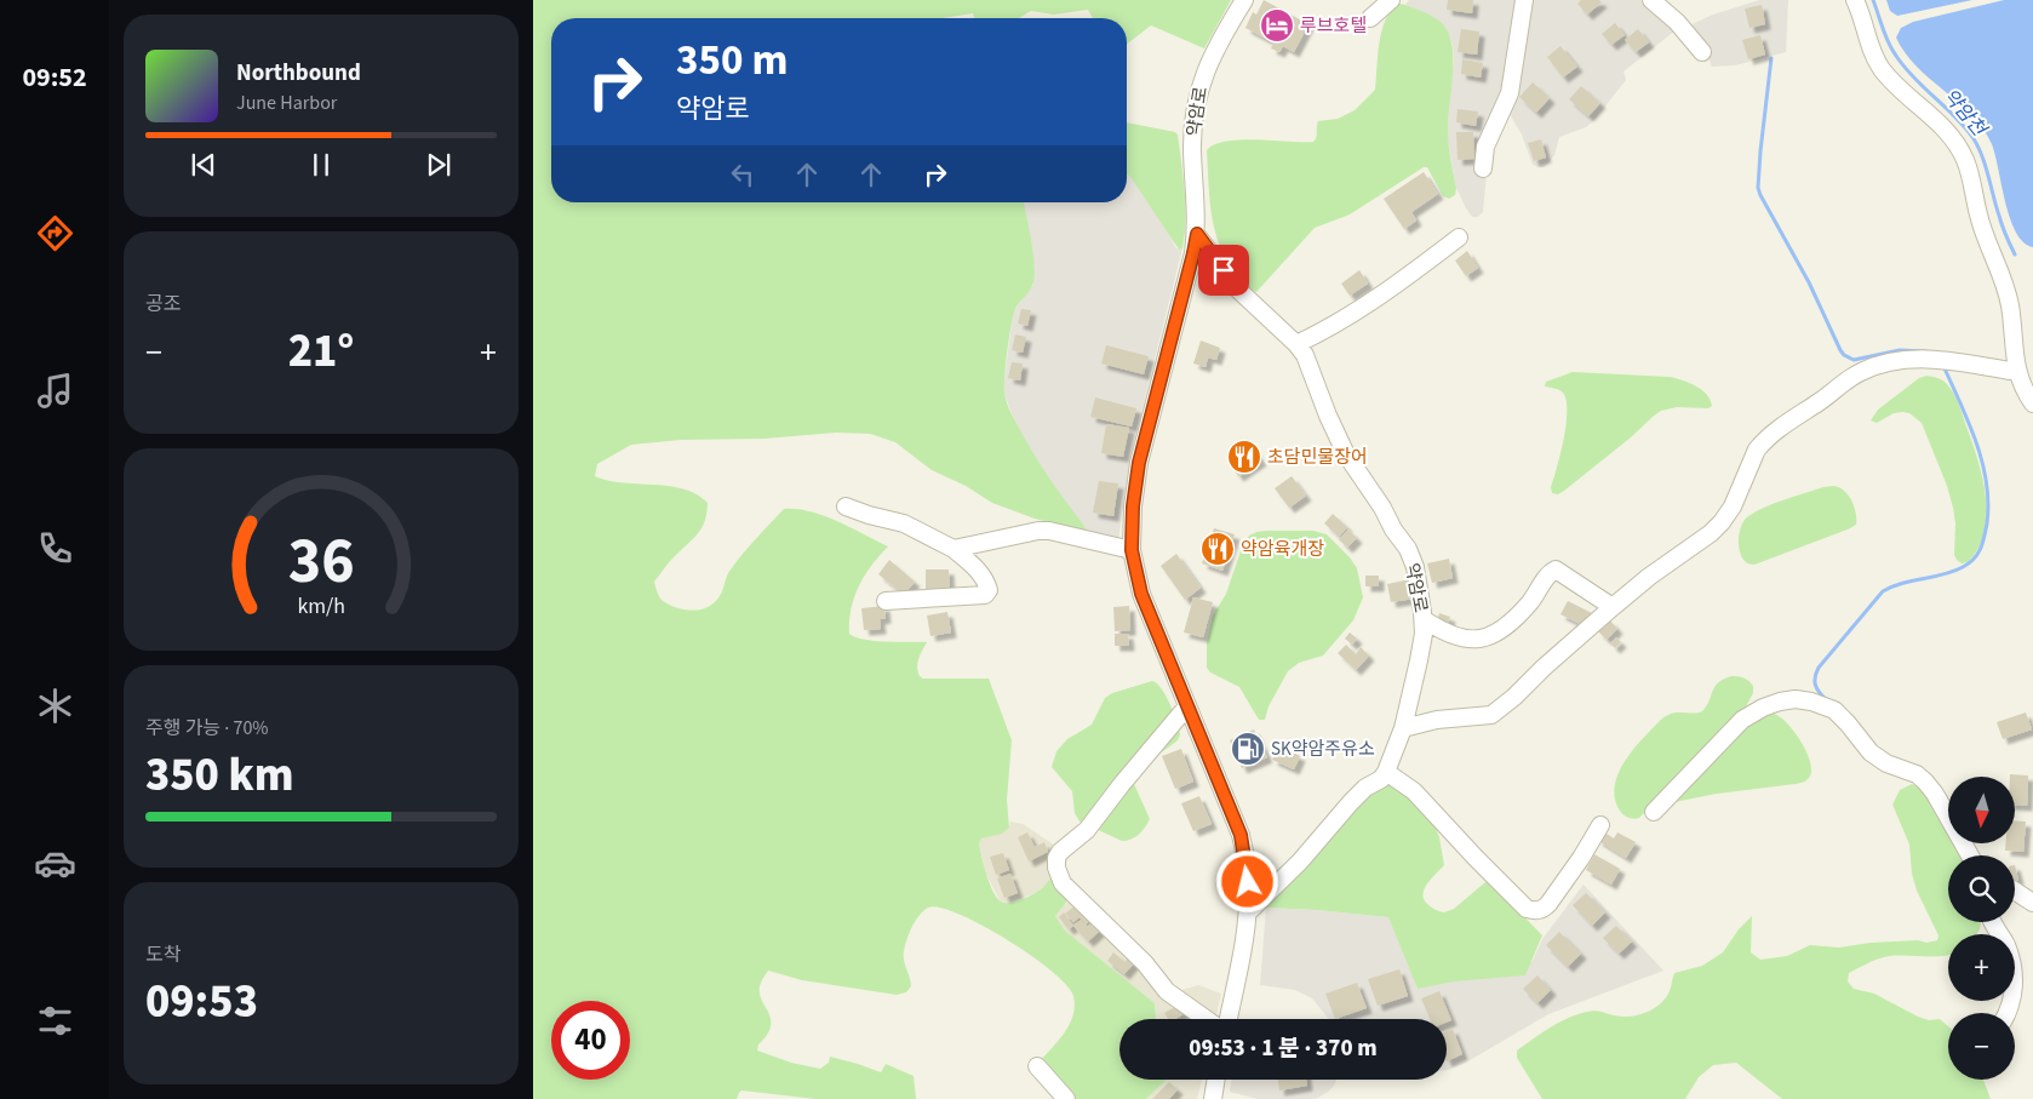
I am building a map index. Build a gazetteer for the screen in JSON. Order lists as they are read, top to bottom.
{
  "streets": {
    "street": ["약암로"]
  },
  "water": ["약암천"],
  "places": {
    "hotel": ["루브호텔"],
    "restaurant": ["초담민물장어", "약암육개장"],
    "fuel station": ["SK약암주유소"]
  },
  "north": "bottom",
  "page": {
    "tabs": "09:52",
    "turn": ["350 m", "약암로"],
    "song": ["Northbound", "June Harbor"],
    "tile": [
      "공조",
      ["주행 가능 · 70%", "350 km"],
      ["도착", "09:53"]
    ],
    "heat": ["−", "21°", "+"],
    "map_buttons": ["+", "−"],
    "limit": "40",
    "trip": "09:53 · 1 분 · 370 m",
    "gauge": ["36", "km/h"]
  }
}
